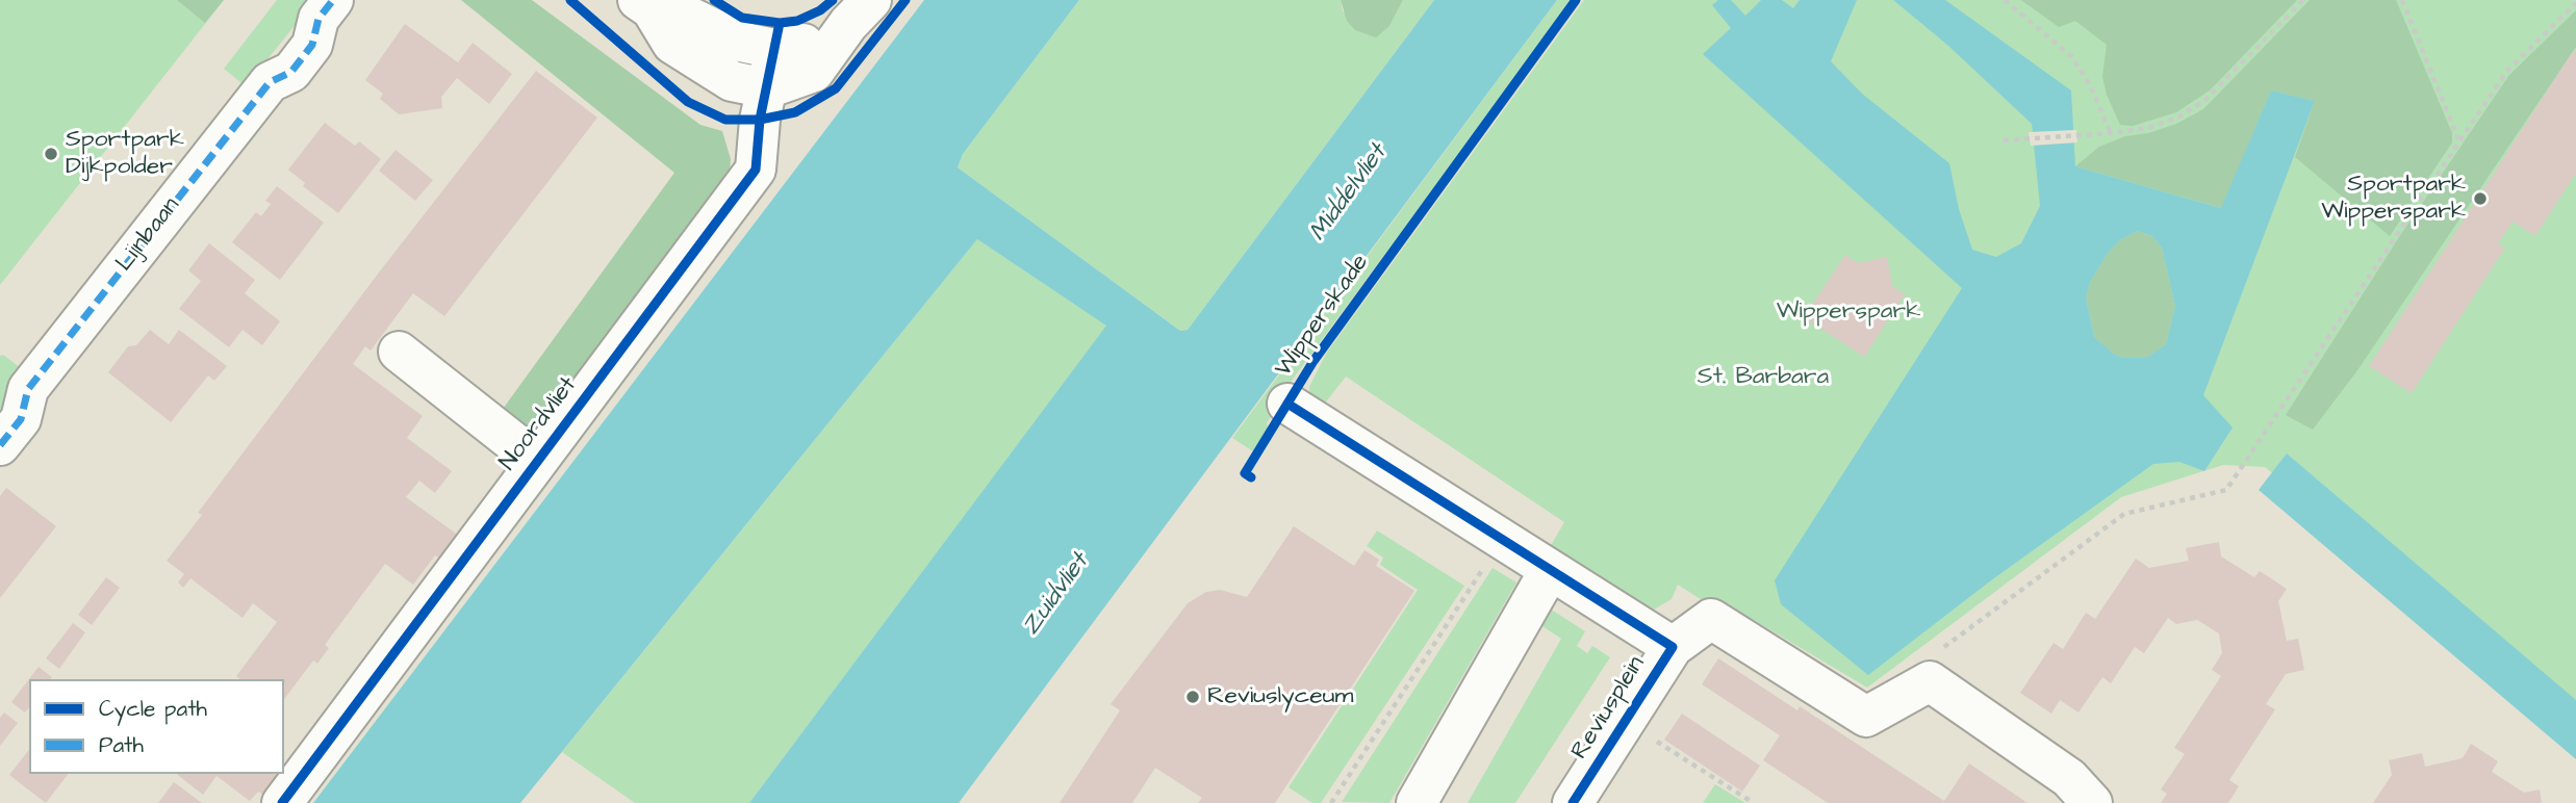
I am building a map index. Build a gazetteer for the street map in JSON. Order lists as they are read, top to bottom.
{
  "streets": {
    "street": [
      "Lijnbaan",
      "Wipperskade",
      "Noordvliet",
      "Reviusplein"
    ]
  },
  "crossings": [
    ["Wipperskade", "Reviusplein"]
  ],
  "water": ["Middelvliet", "Zuidvliet"],
  "parks": ["Wipperspark", "St. Barbara"],
  "places": ["Sportpark Dijkpolder", "Sportpark Wipperspark", "Reviuslyceum"],
  "legend": ["Cycle path", "Path"]
}
